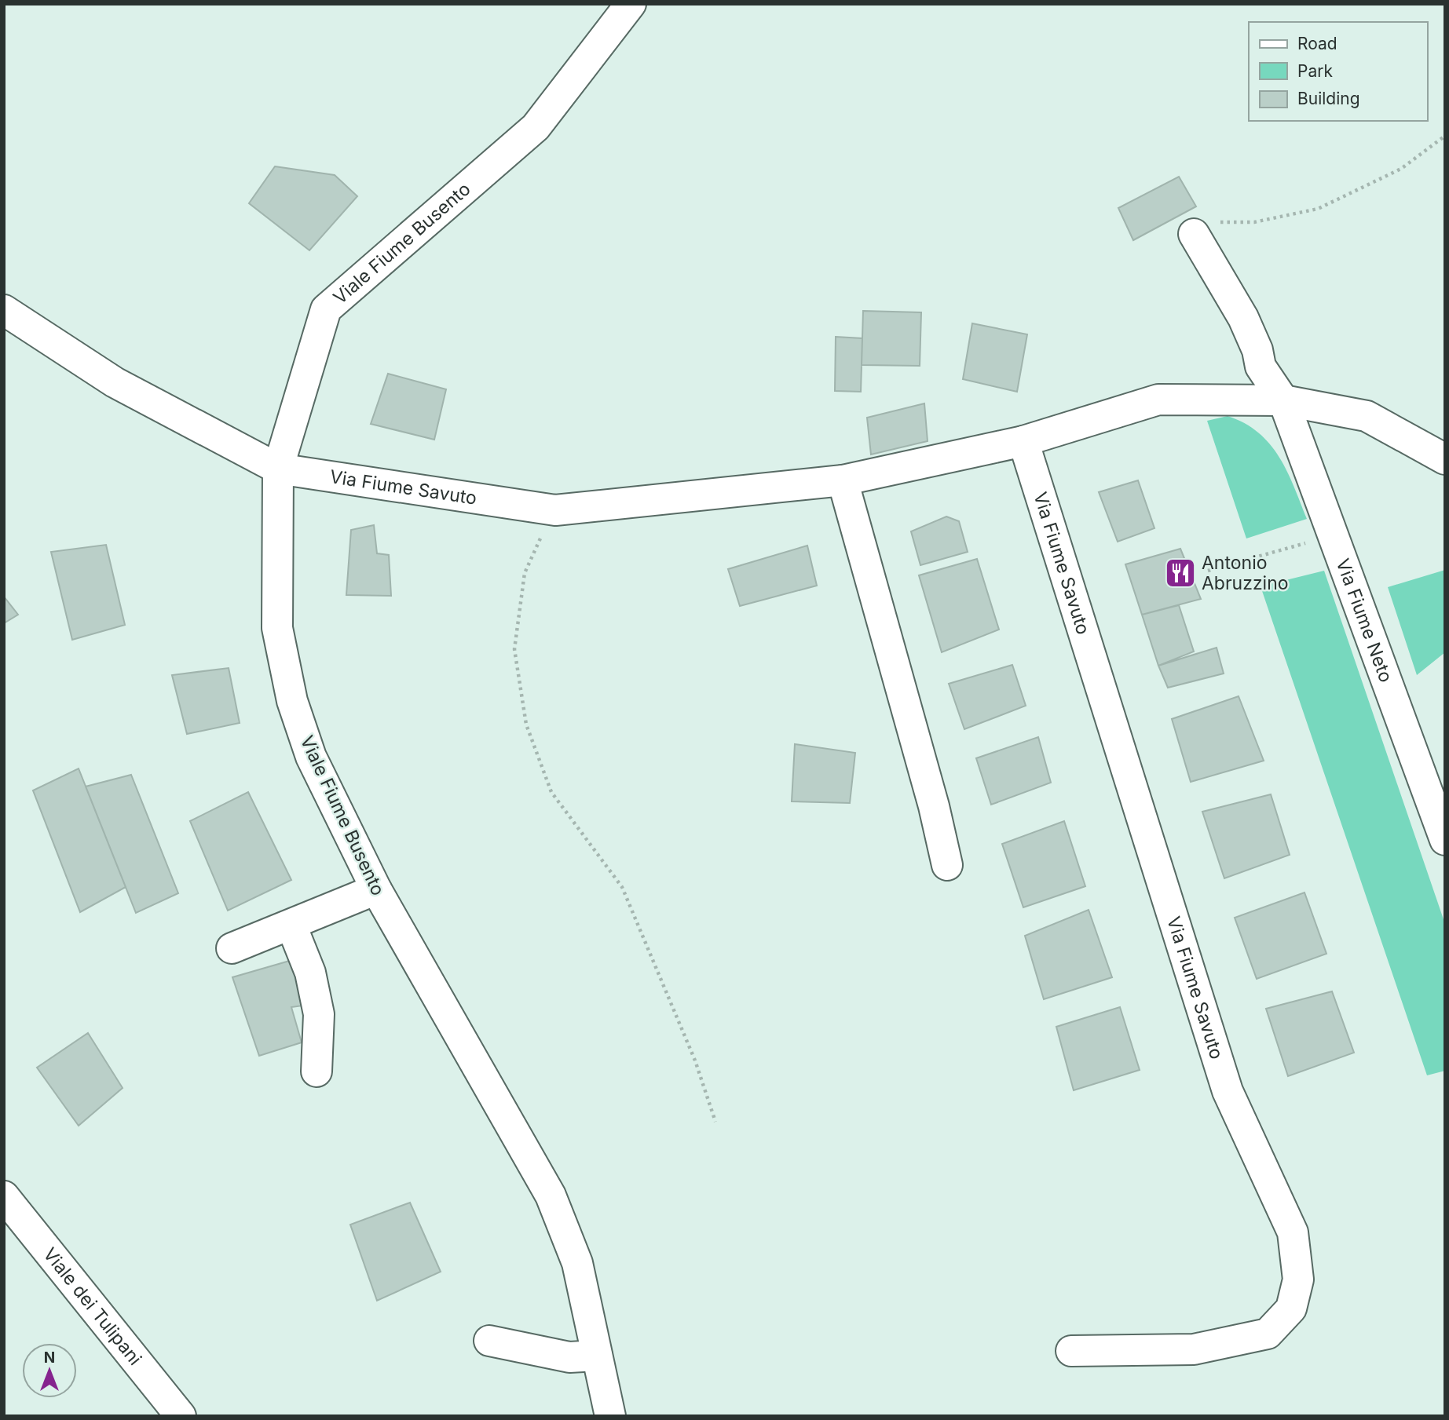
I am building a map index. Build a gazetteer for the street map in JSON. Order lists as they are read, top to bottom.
{
  "streets": {
    "street": [
      "Viale Fiume Busento",
      "Via Fiume Savuto",
      "Via Fiume Neto",
      "Viale dei Tulipani"
    ]
  },
  "crossings": [
    ["Viale Fiume Busento", "Via Fiume Savuto"],
    ["Via Fiume Savuto", "Via Fiume Neto"]
  ],
  "places": {
    "restaurant": ["Antonio Abruzzino"]
  },
  "legend": ["Road", "Park", "Building"],
  "north": "top"
}
